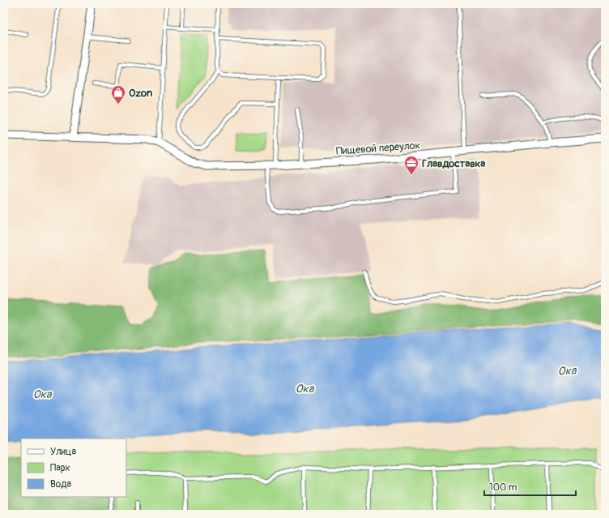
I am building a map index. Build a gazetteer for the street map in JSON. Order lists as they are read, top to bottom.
{
  "streets": {
    "street": ["Пищевой переулок"]
  },
  "water": ["Ока"],
  "places": {
    "shop": ["Ozon"],
    "office": ["Главдоставка"]
  },
  "legend": ["Улица", "Парк", "Вода"],
  "scale_bar": "100 m"
}
